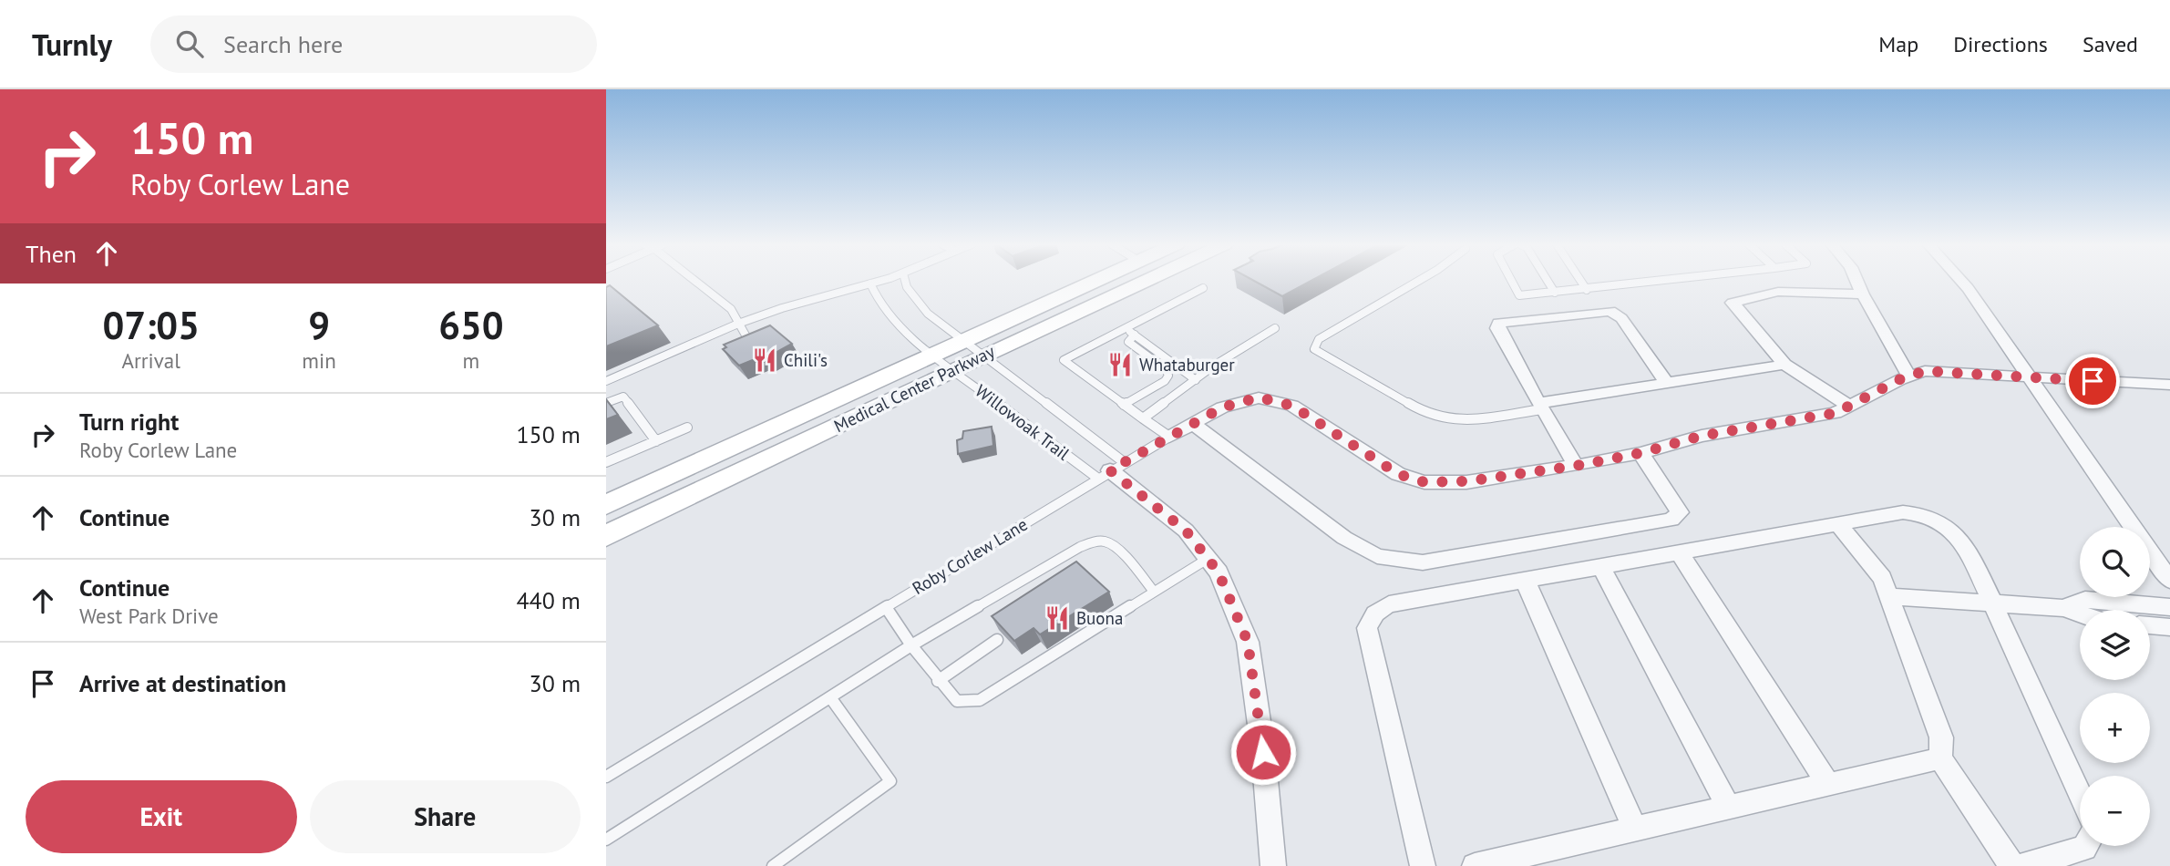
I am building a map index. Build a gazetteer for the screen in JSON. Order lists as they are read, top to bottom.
{
  "streets": {
    "main road": ["Medical Center Parkway"],
    "street": ["Willowoak Trail"],
    "lane": ["Roby Corlew Lane"]
  },
  "crossings": [
    ["Medical Center Parkway", "Willowoak Trail"],
    ["Willowoak Trail", "Roby Corlew Lane"]
  ],
  "places": {
    "restaurant": ["Chili's", "Whataburger", "Buona"]
  },
  "page": {
    "header": "Turnly",
    "search": "Search here",
    "nav": ["Map", "Directions", "Saved"],
    "turn": ["150 m", "Roby Corlew Lane"],
    "then": "Then",
    "eta": [
      "07:05",
      "Arrival",
      "9",
      "min",
      "650",
      "m"
    ],
    "list": [
      {
        "name": "Turn right",
        "note": "Roby Corlew Lane",
        "value": "150 m"
      },
      {
        "name": "Continue",
        "value": "30 m"
      },
      {
        "name": "Continue",
        "note": "West Park Drive",
        "value": "440 m"
      },
      {
        "name": "Arrive at destination",
        "value": "30 m"
      }
    ],
    "map_buttons": ["+", "−"],
    "buttons": ["Exit", "Share"]
  }
}
